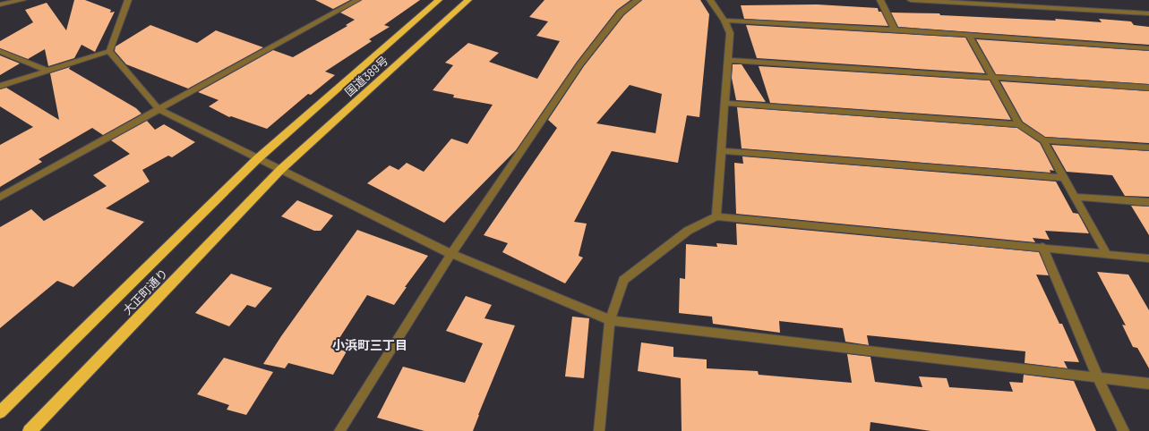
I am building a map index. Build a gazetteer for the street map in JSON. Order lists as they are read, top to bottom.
{
  "streets": {
    "highway": ["国道389号", "大正町通り"]
  },
  "crossings": [
    ["国道389号", "大正町通り"]
  ],
  "districts": ["小浜町三丁目"]
}
